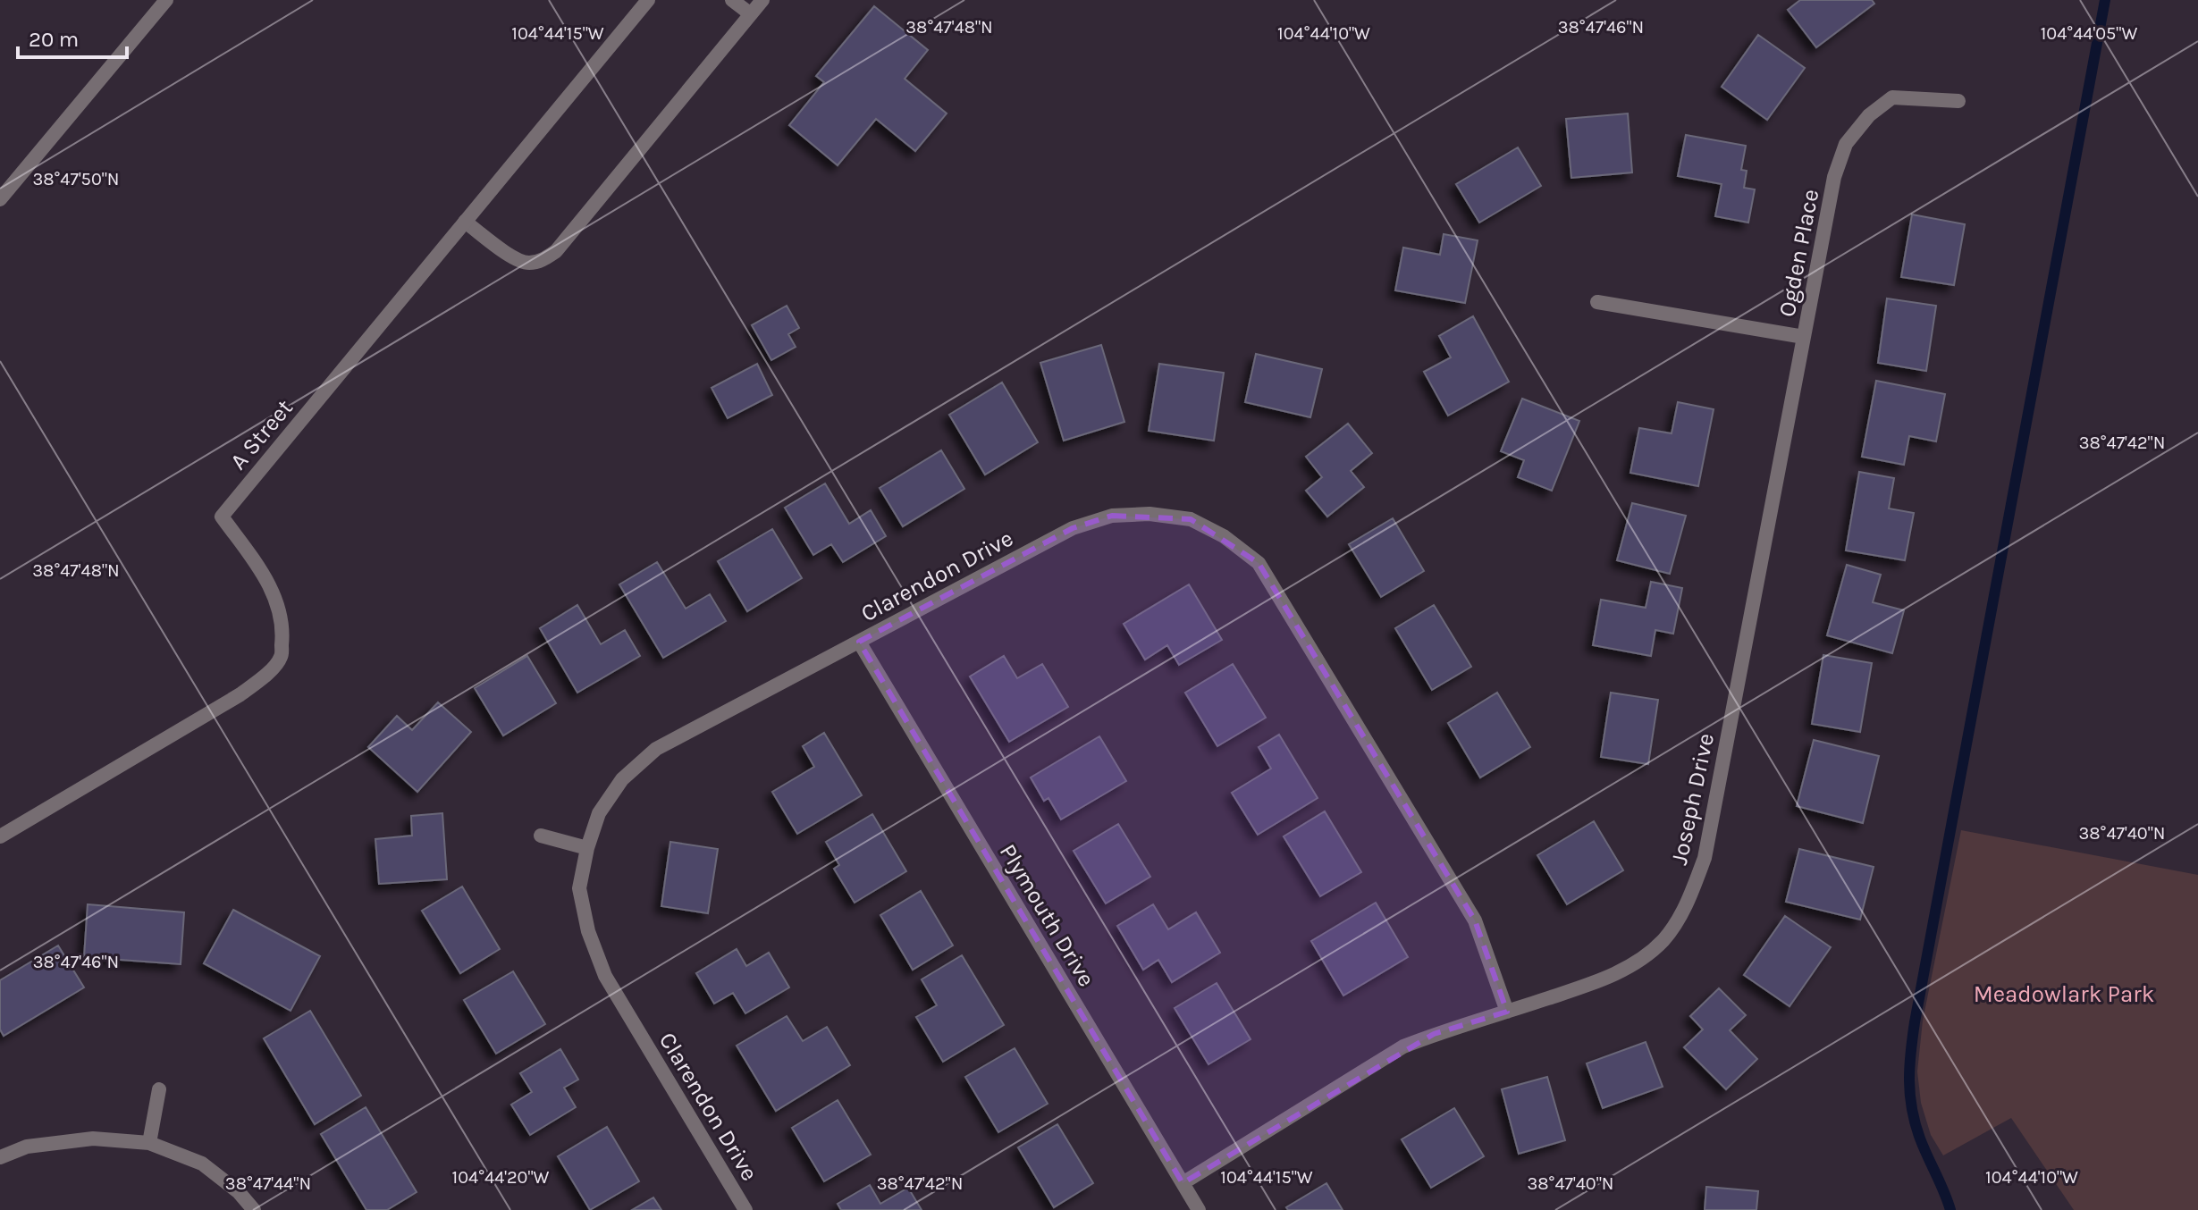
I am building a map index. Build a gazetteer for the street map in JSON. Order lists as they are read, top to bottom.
{
  "streets": {
    "street": [
      "Ogden Place",
      "A Street",
      "Clarendon Drive",
      "Joseph Drive",
      "Plymouth Drive"
    ]
  },
  "crossings": [
    ["Ogden Place", "Joseph Drive"],
    ["Clarendon Drive", "Joseph Drive"],
    ["Clarendon Drive", "Plymouth Drive"],
    ["Joseph Drive", "Plymouth Drive"]
  ],
  "parks": ["Meadowlark Park"],
  "scale_bar": "20 m",
  "coordinates": [
    "38°47'48\"N",
    "38°47'46\"N",
    "104°44'05\"W",
    "104°44'15\"W",
    "104°44'10\"W",
    "38°47'50\"N",
    "38°47'42\"N",
    "38°47'40\"N",
    "104°44'20\"W",
    "38°47'44\"N"
  ]
}
